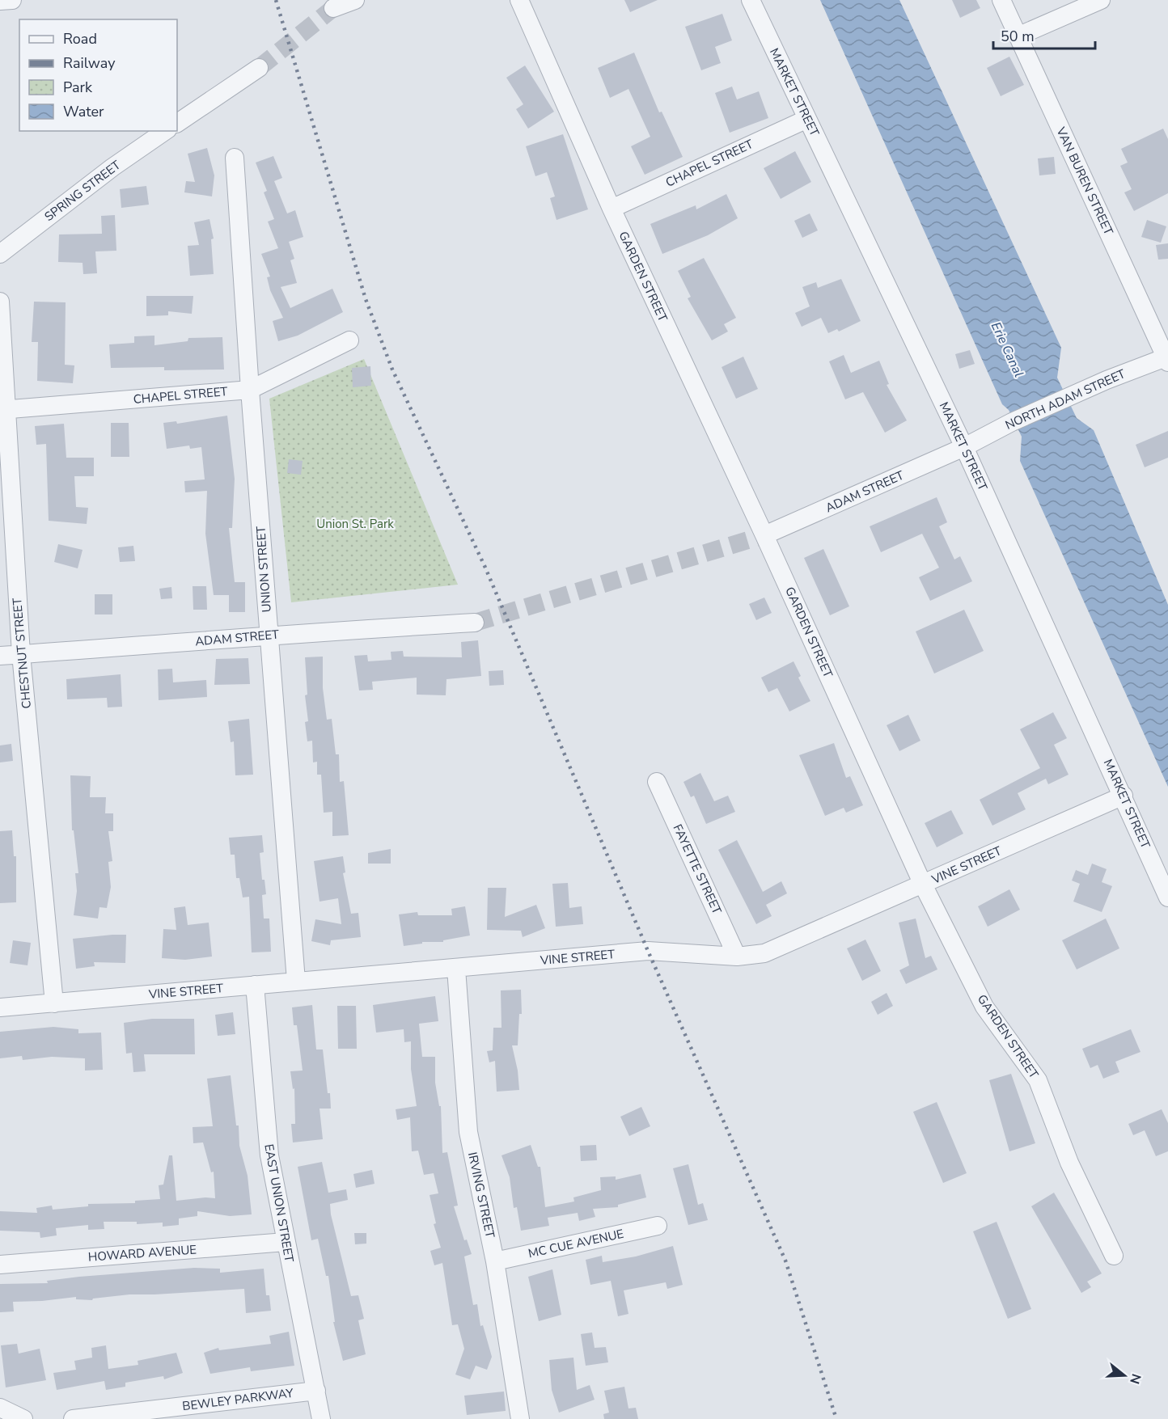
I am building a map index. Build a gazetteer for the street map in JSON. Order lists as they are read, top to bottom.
{
  "streets": {
    "street": [
      "MARKET STREET",
      "CHAPEL STREET",
      "VAN BUREN STREET",
      "SPRING STREET",
      "GARDEN STREET",
      "NORTH ADAM STREET",
      "ADAM STREET",
      "UNION STREET",
      "CHESTNUT STREET",
      "VINE STREET",
      "FAYETTE STREET",
      "IRVING STREET",
      "EAST UNION STREET",
      "MC CUE AVENUE",
      "HOWARD AVENUE",
      "BEWLEY PARKWAY"
    ]
  },
  "crossings": [
    ["MARKET STREET", "CHAPEL STREET"],
    ["MARKET STREET", "NORTH ADAM STREET"],
    ["MARKET STREET", "ADAM STREET"],
    ["MARKET STREET", "VINE STREET"],
    ["CHAPEL STREET", "GARDEN STREET"],
    ["CHAPEL STREET", "UNION STREET"],
    ["CHAPEL STREET", "CHESTNUT STREET"],
    ["VAN BUREN STREET", "NORTH ADAM STREET"],
    ["GARDEN STREET", "ADAM STREET"],
    ["GARDEN STREET", "VINE STREET"],
    ["NORTH ADAM STREET", "ADAM STREET"],
    ["ADAM STREET", "UNION STREET"],
    ["ADAM STREET", "CHESTNUT STREET"],
    ["UNION STREET", "VINE STREET"],
    ["CHESTNUT STREET", "VINE STREET"],
    ["VINE STREET", "FAYETTE STREET"],
    ["VINE STREET", "IRVING STREET"],
    ["VINE STREET", "EAST UNION STREET"],
    ["IRVING STREET", "MC CUE AVENUE"],
    ["EAST UNION STREET", "HOWARD AVENUE"],
    ["EAST UNION STREET", "BEWLEY PARKWAY"]
  ],
  "water": ["Erie Canal"],
  "parks": ["Union St. Park"],
  "legend": [
    "Road",
    "Railway",
    "Park",
    "Water"
  ],
  "scale_bar": "50 m",
  "north": "right"
}
